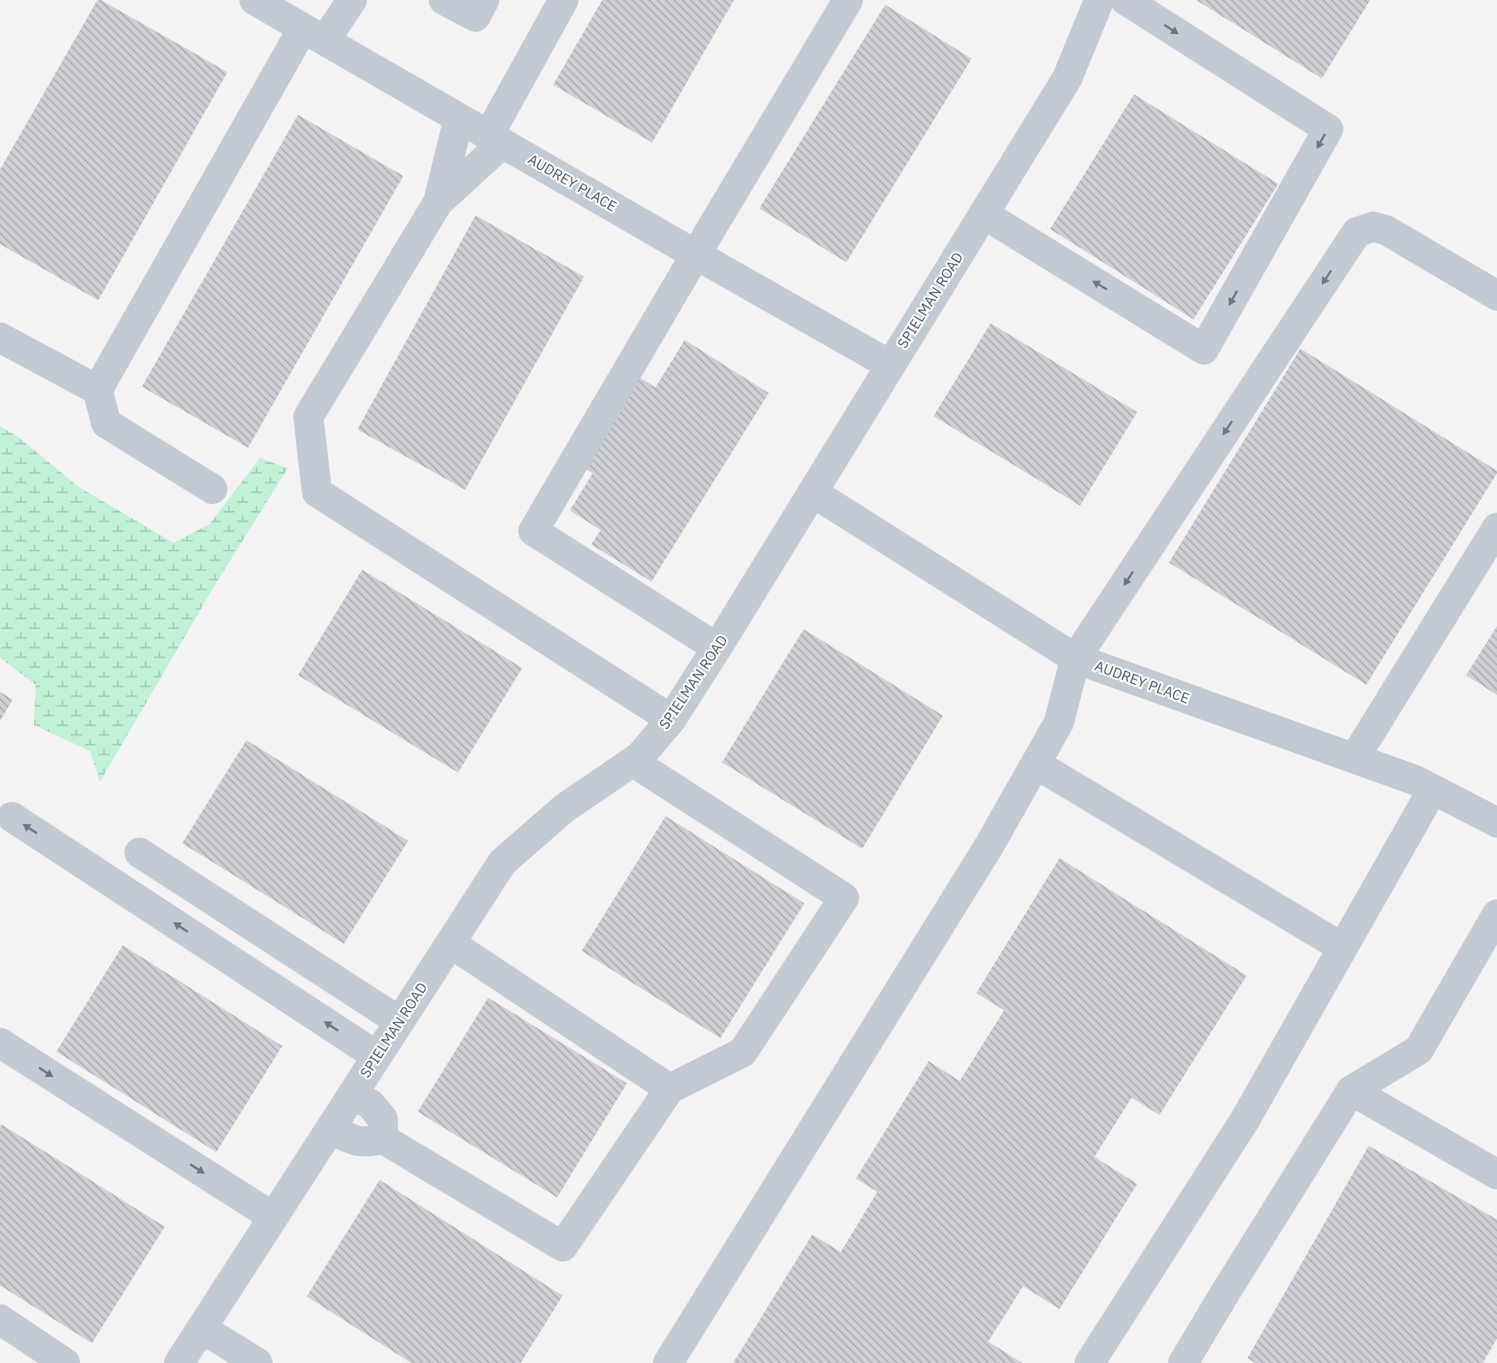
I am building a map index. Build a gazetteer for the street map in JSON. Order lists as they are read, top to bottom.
{
  "streets": {
    "street": ["AUDREY PLACE", "SPIELMAN ROAD"]
  },
  "crossings": [
    ["AUDREY PLACE", "SPIELMAN ROAD"]
  ]
}
